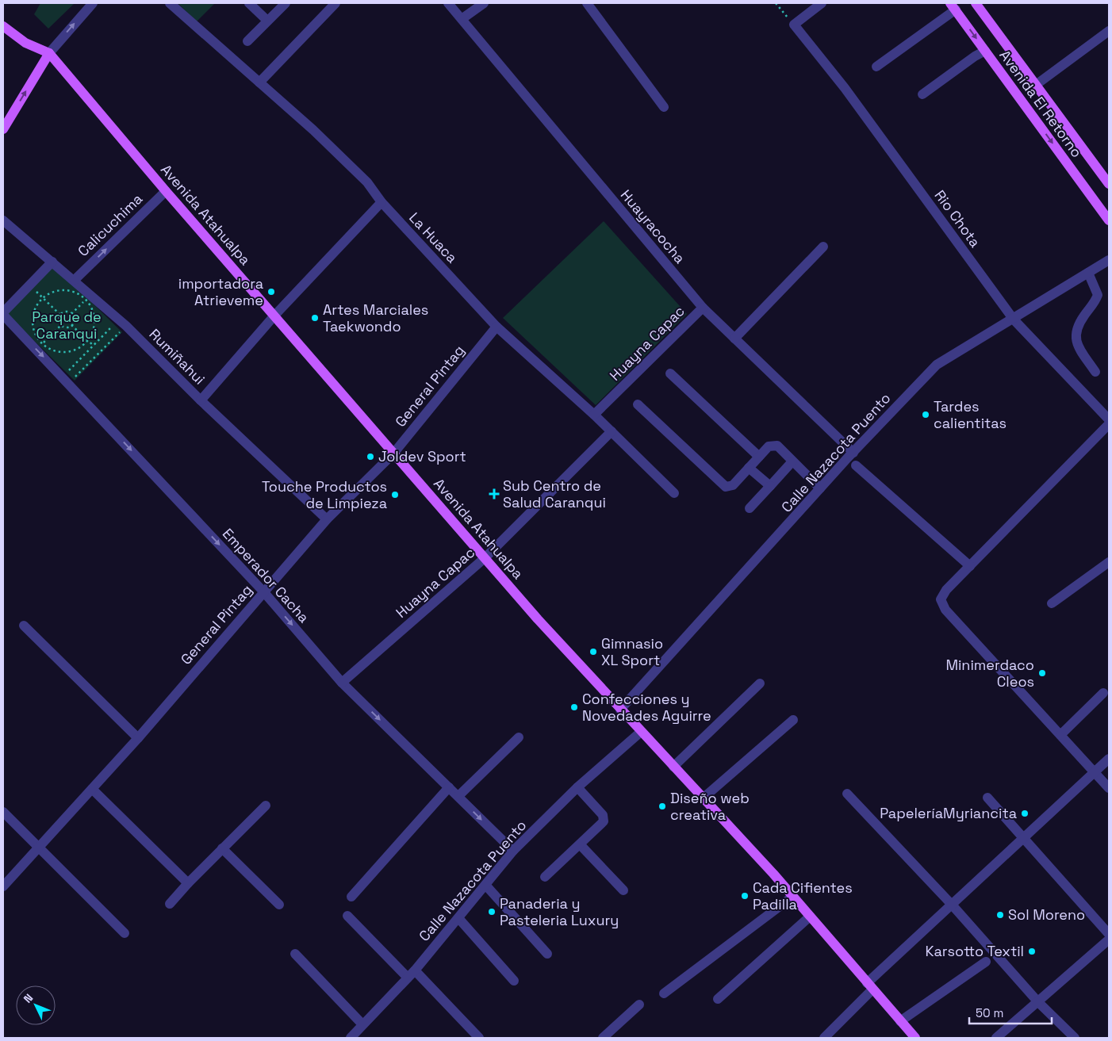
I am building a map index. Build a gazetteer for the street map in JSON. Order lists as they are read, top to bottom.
{
  "streets": {
    "main road": ["Avenida El Retorno", "Avenida Atahualpa"],
    "street": [
      "Rio Chota",
      "Calicuchima",
      "Huayracocha",
      "La Huaca",
      "Huayna Capac",
      "Rumiñahui",
      "General Pintag",
      "Calle Nazacota Puento",
      "Emperador Cacha"
    ]
  },
  "crossings": [
    ["Avenida Atahualpa", "Calicuchima"],
    ["Avenida Atahualpa", "Huayna Capac"],
    ["Avenida Atahualpa", "General Pintag"],
    ["Avenida Atahualpa", "Calle Nazacota Puento"],
    ["Rio Chota", "Calle Nazacota Puento"],
    ["Calicuchima", "Rumiñahui"],
    ["Huayracocha", "Huayna Capac"],
    ["Huayracocha", "Calle Nazacota Puento"],
    ["La Huaca", "Huayna Capac"],
    ["La Huaca", "General Pintag"],
    ["Huayna Capac", "Emperador Cacha"],
    ["Rumiñahui", "General Pintag"],
    ["General Pintag", "Emperador Cacha"],
    ["Calle Nazacota Puento", "Emperador Cacha"]
  ],
  "one_way": ["Calicuchima", "Emperador Cacha"],
  "parks": ["Parque de Caranqui"],
  "places": {
    "other": [
      "importadora Atrieveme",
      "Artes Marciales Taekwondo",
      "Tardes calientitas",
      "Joldev Sport",
      "Touche Productos de Limpieza",
      "Gimnasio XL Sport",
      "Minimerdaco Cleos",
      "Confecciones y Novedades Aguirre",
      "Diseño web creativa",
      "PapeleríaMyriancita",
      "Cada Cifientes Padilla",
      "Panaderia y Pasteleria Luxury",
      "Sol Moreno",
      "Karsotto Textil"
    ],
    "health": ["Sub Centro de Salud Caranqui"]
  },
  "scale_bar": "50 m",
  "north": "top left"
}
